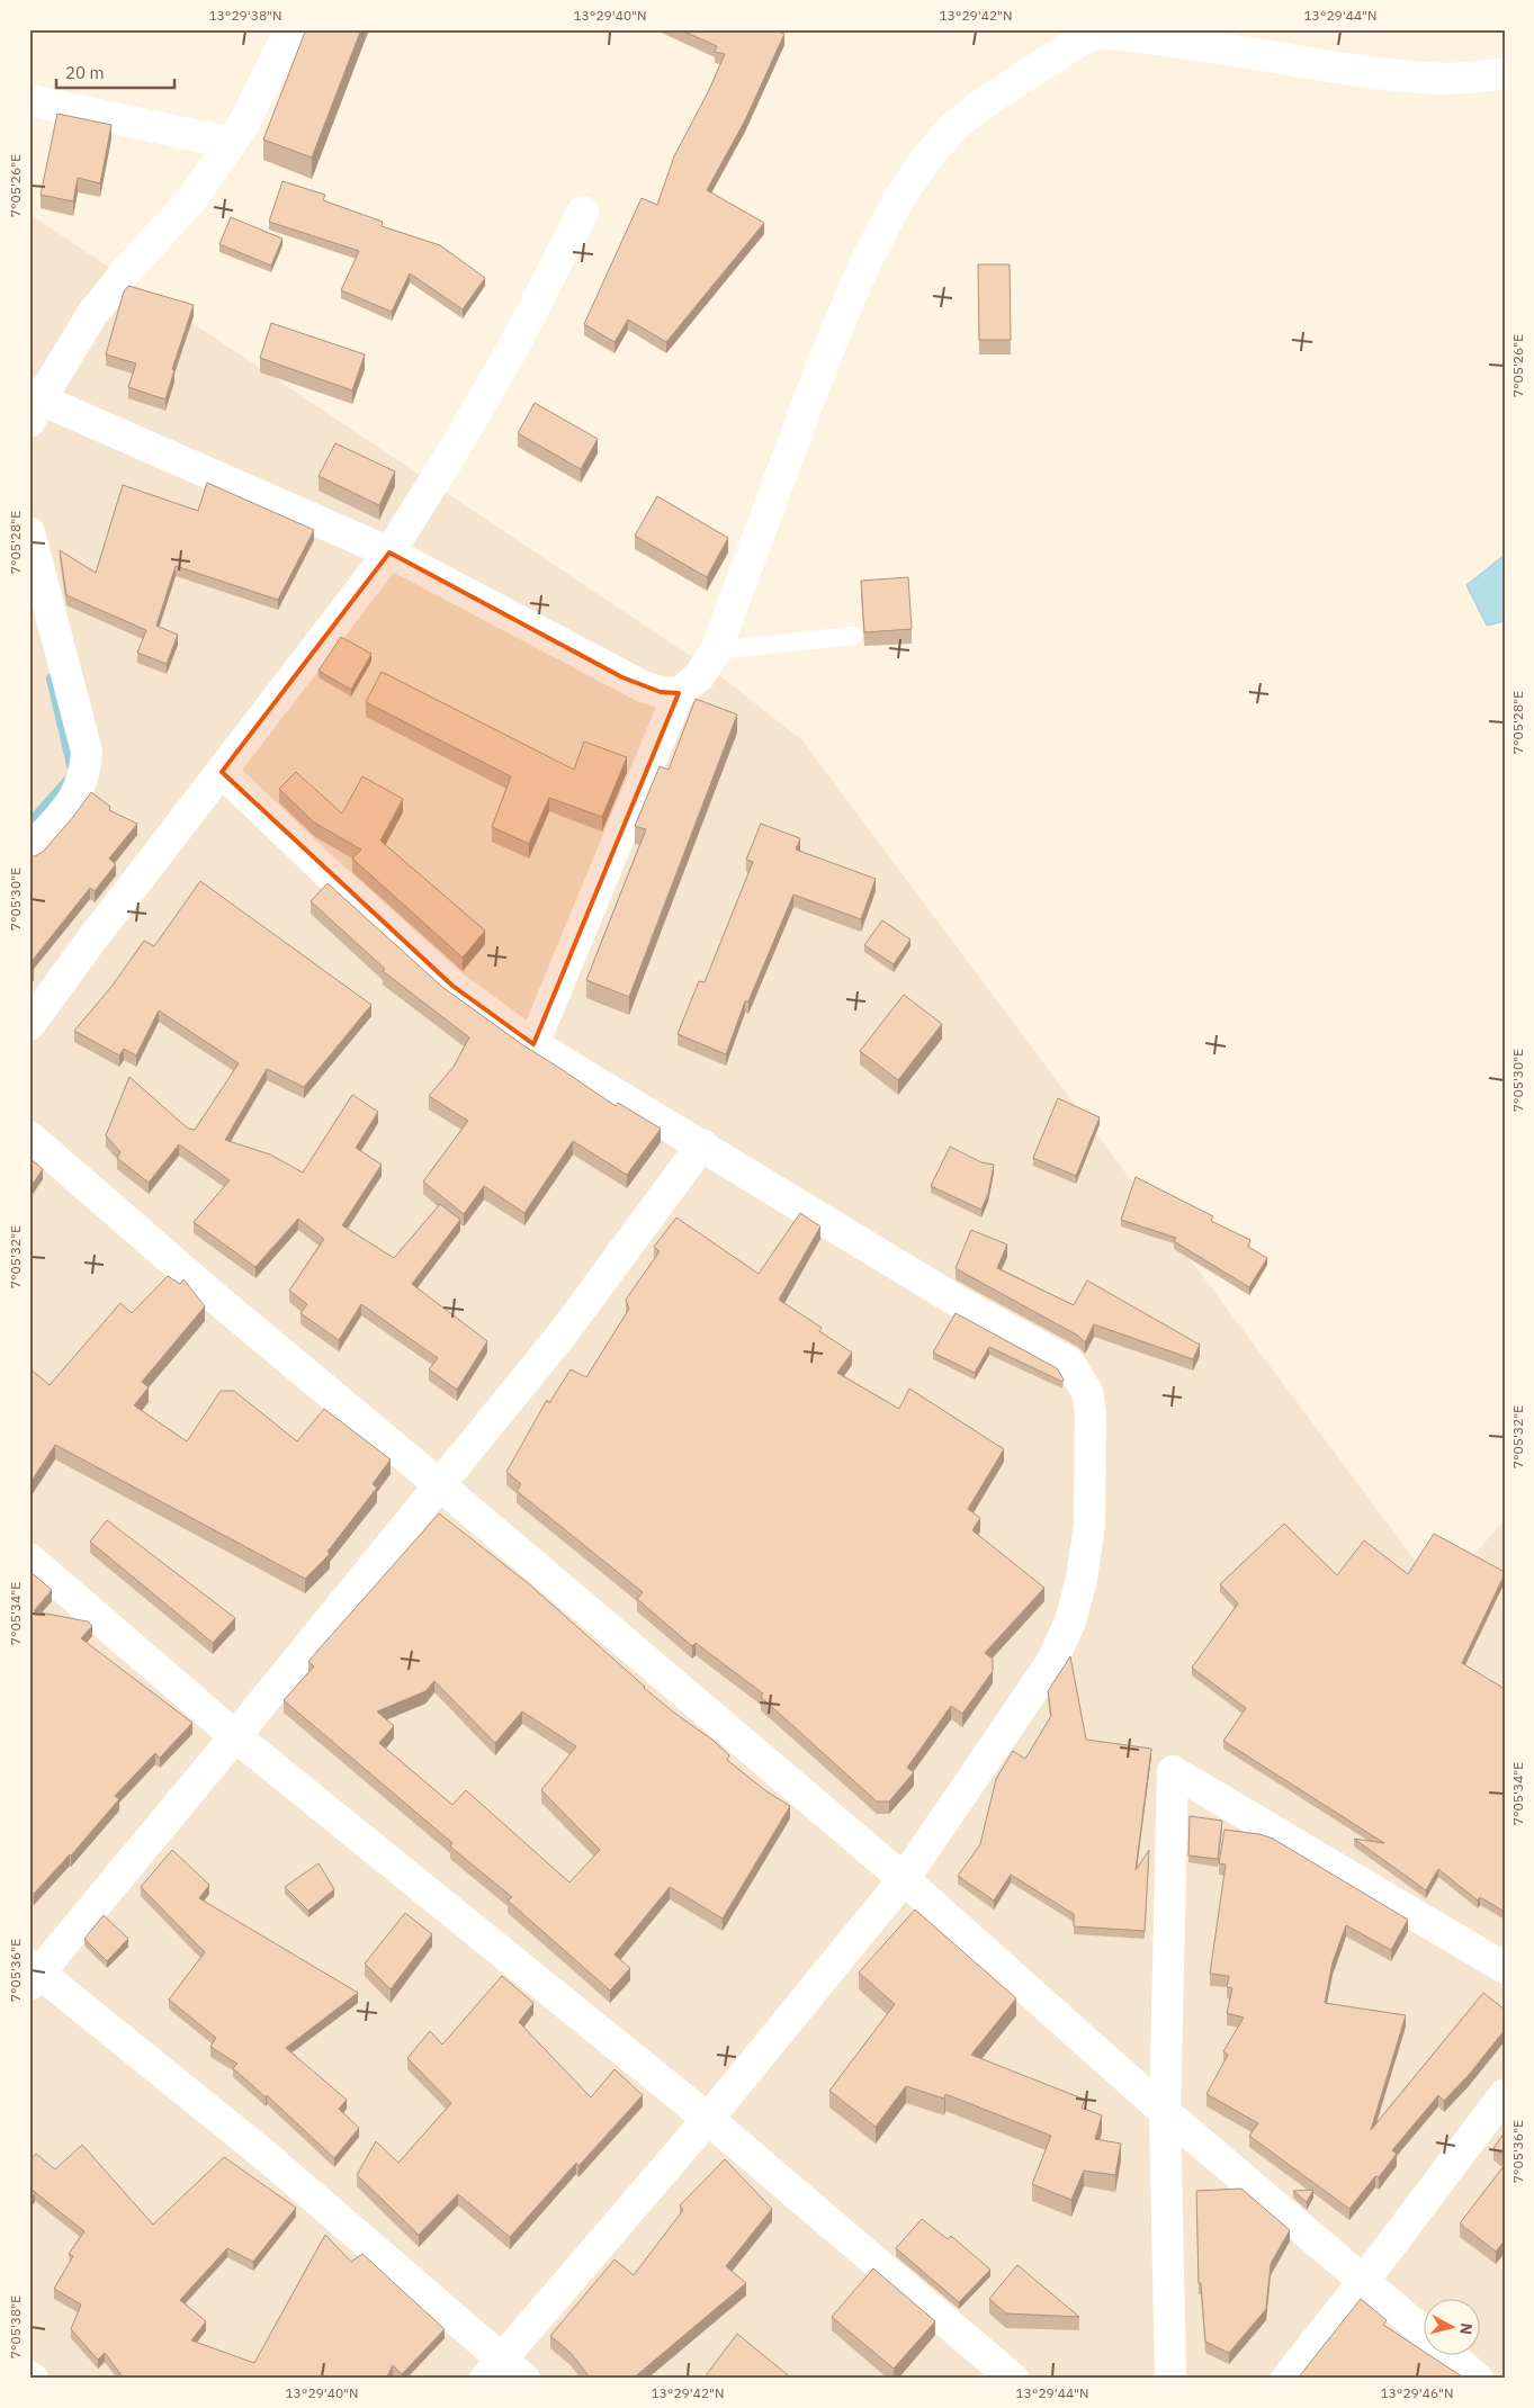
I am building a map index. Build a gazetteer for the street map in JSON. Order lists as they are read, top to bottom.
{
  "scale_bar": "20 m",
  "north": "right",
  "coordinates": [
    "13°29'38\"N",
    "13°29'40\"N",
    "13°29'42\"N",
    "13°29'44\"N",
    "7°05'26\"E",
    "7°05'28\"E",
    "7°05'30\"E",
    "7°05'32\"E",
    "7°05'34\"E",
    "7°05'36\"E",
    "7°05'38\"E",
    "13°29'46\"N"
  ]
}
